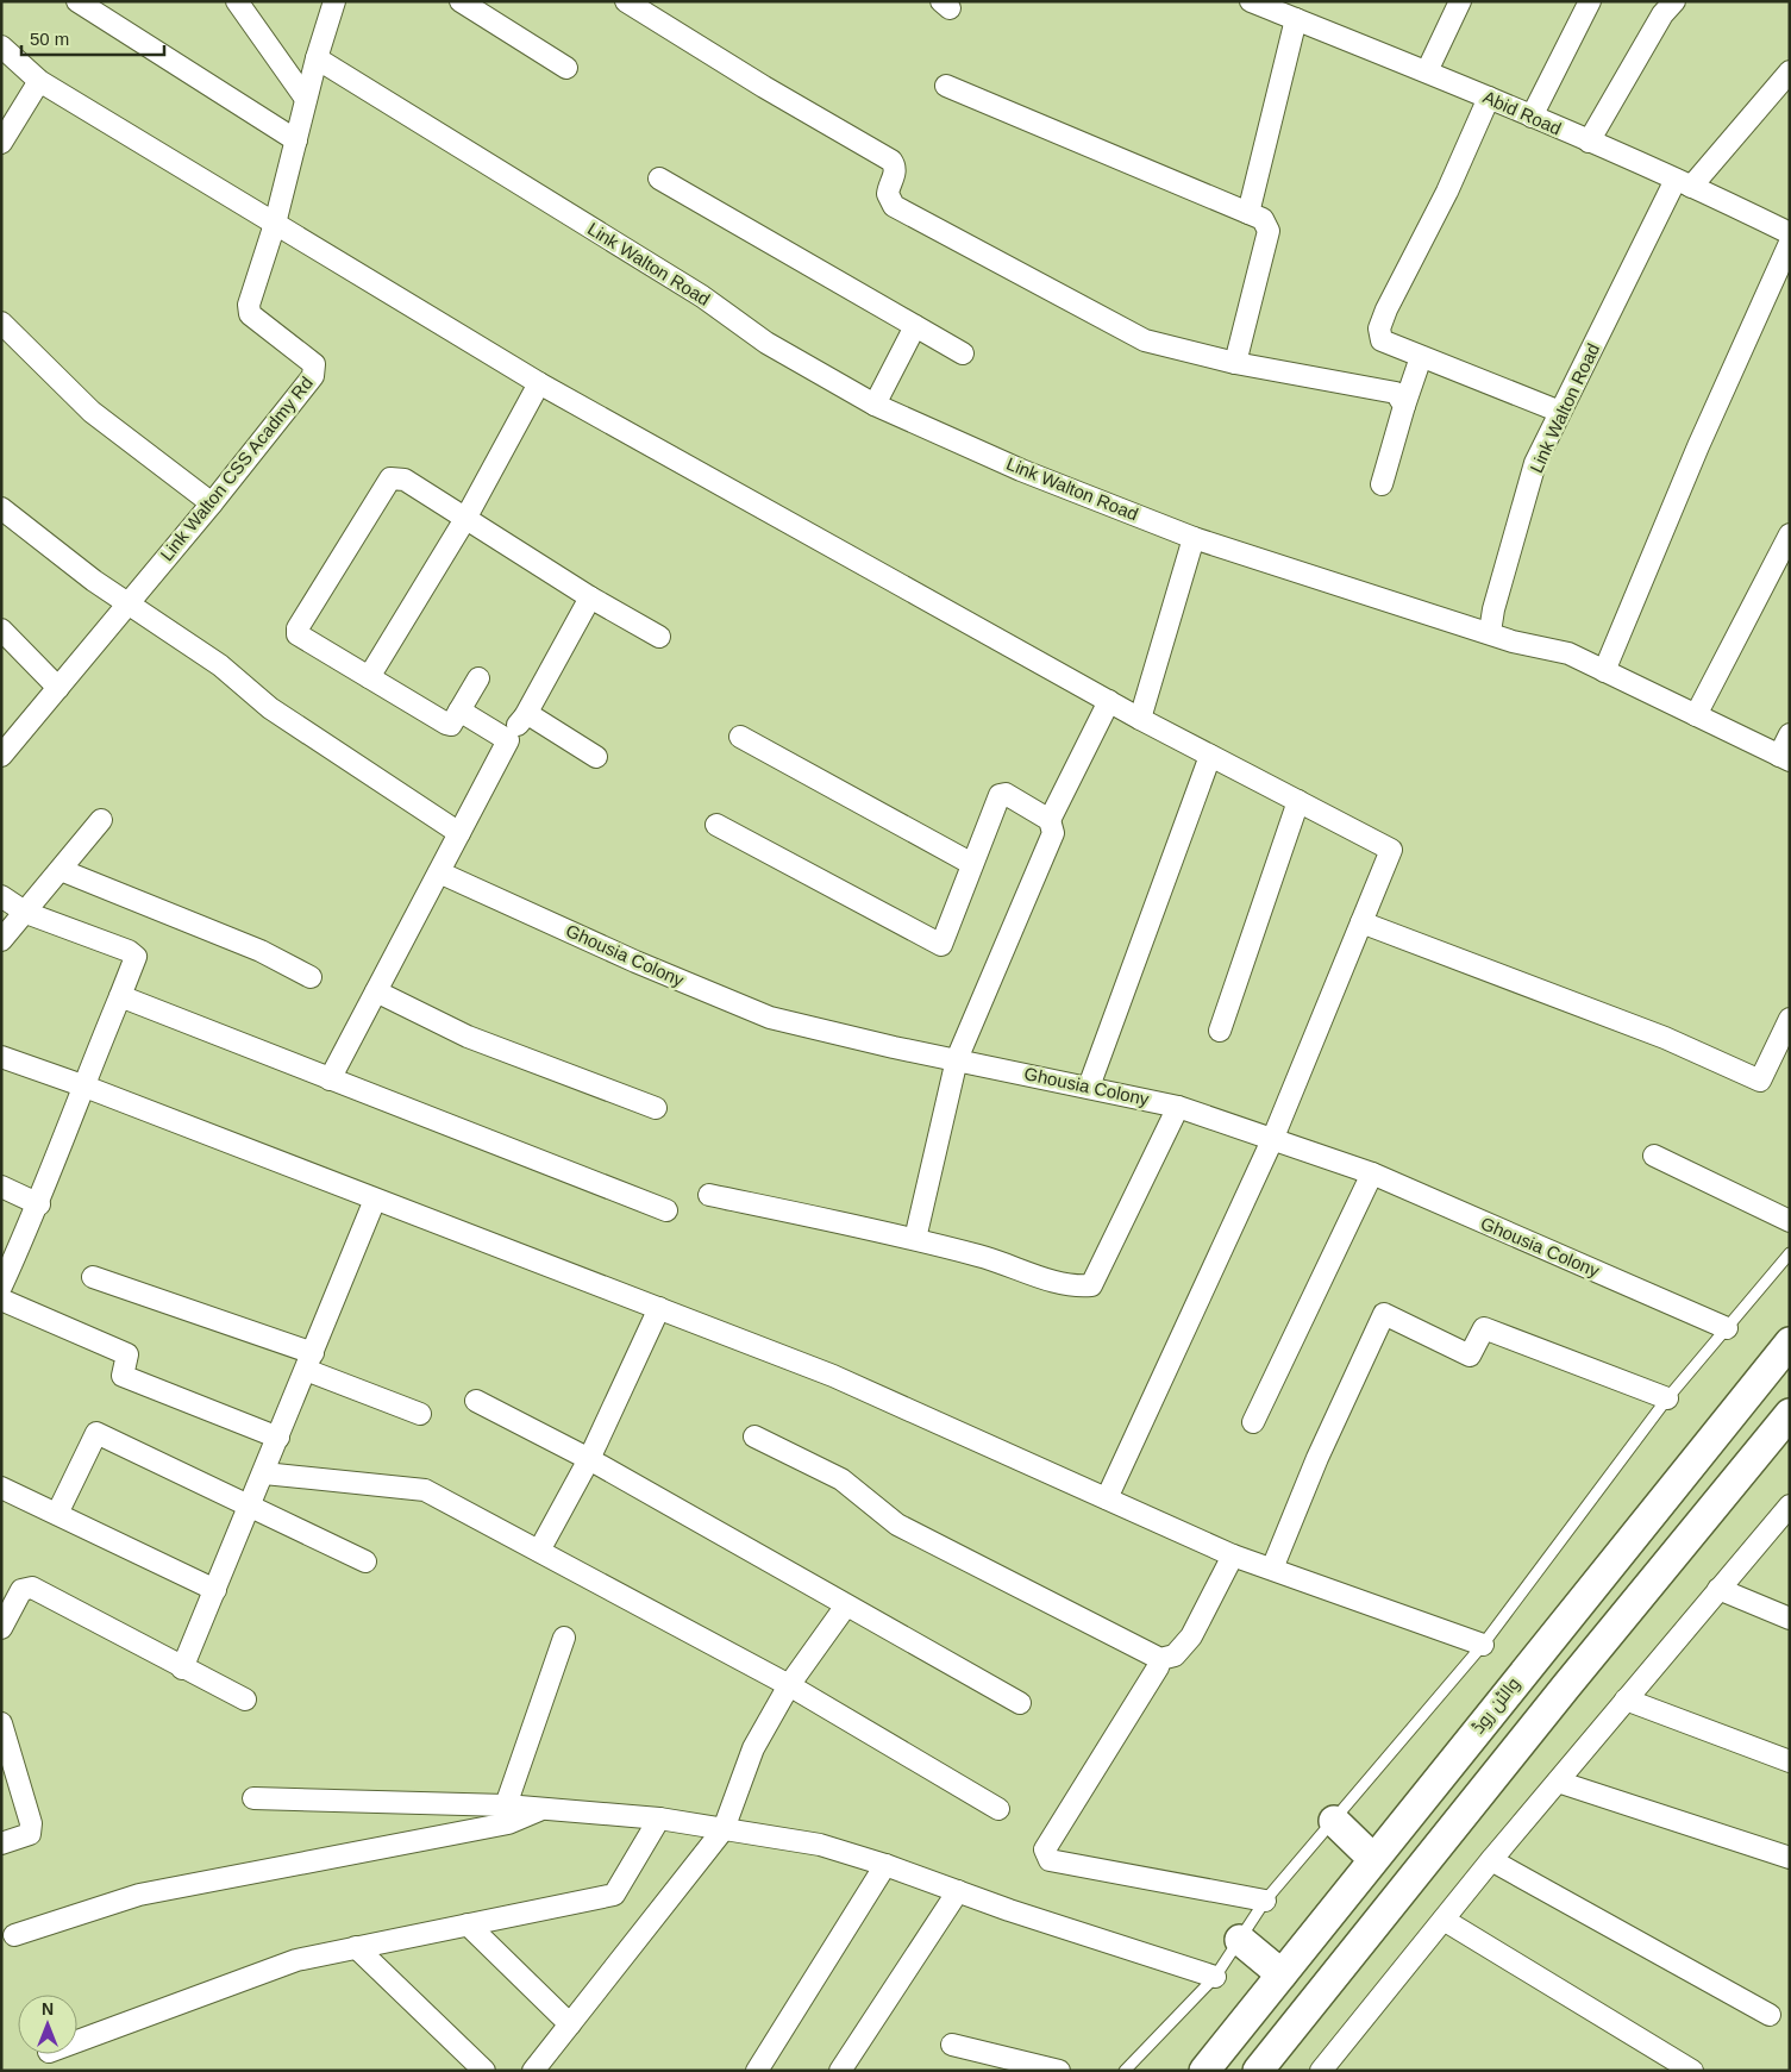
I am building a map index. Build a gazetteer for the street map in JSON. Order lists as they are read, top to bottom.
{
  "streets": {
    "main road": ["والٹن روڈ"],
    "street": [
      "Abid Road",
      "Link Walton Road",
      "Link Walton CSS Acadmy Rd",
      "Ghousia Colony"
    ]
  },
  "crossings": [
    ["Abid Road", "Link Walton Road"],
    ["Link Walton Road", "Link Walton CSS Acadmy Rd"]
  ],
  "scale_bar": "50 m",
  "north": "top"
}
